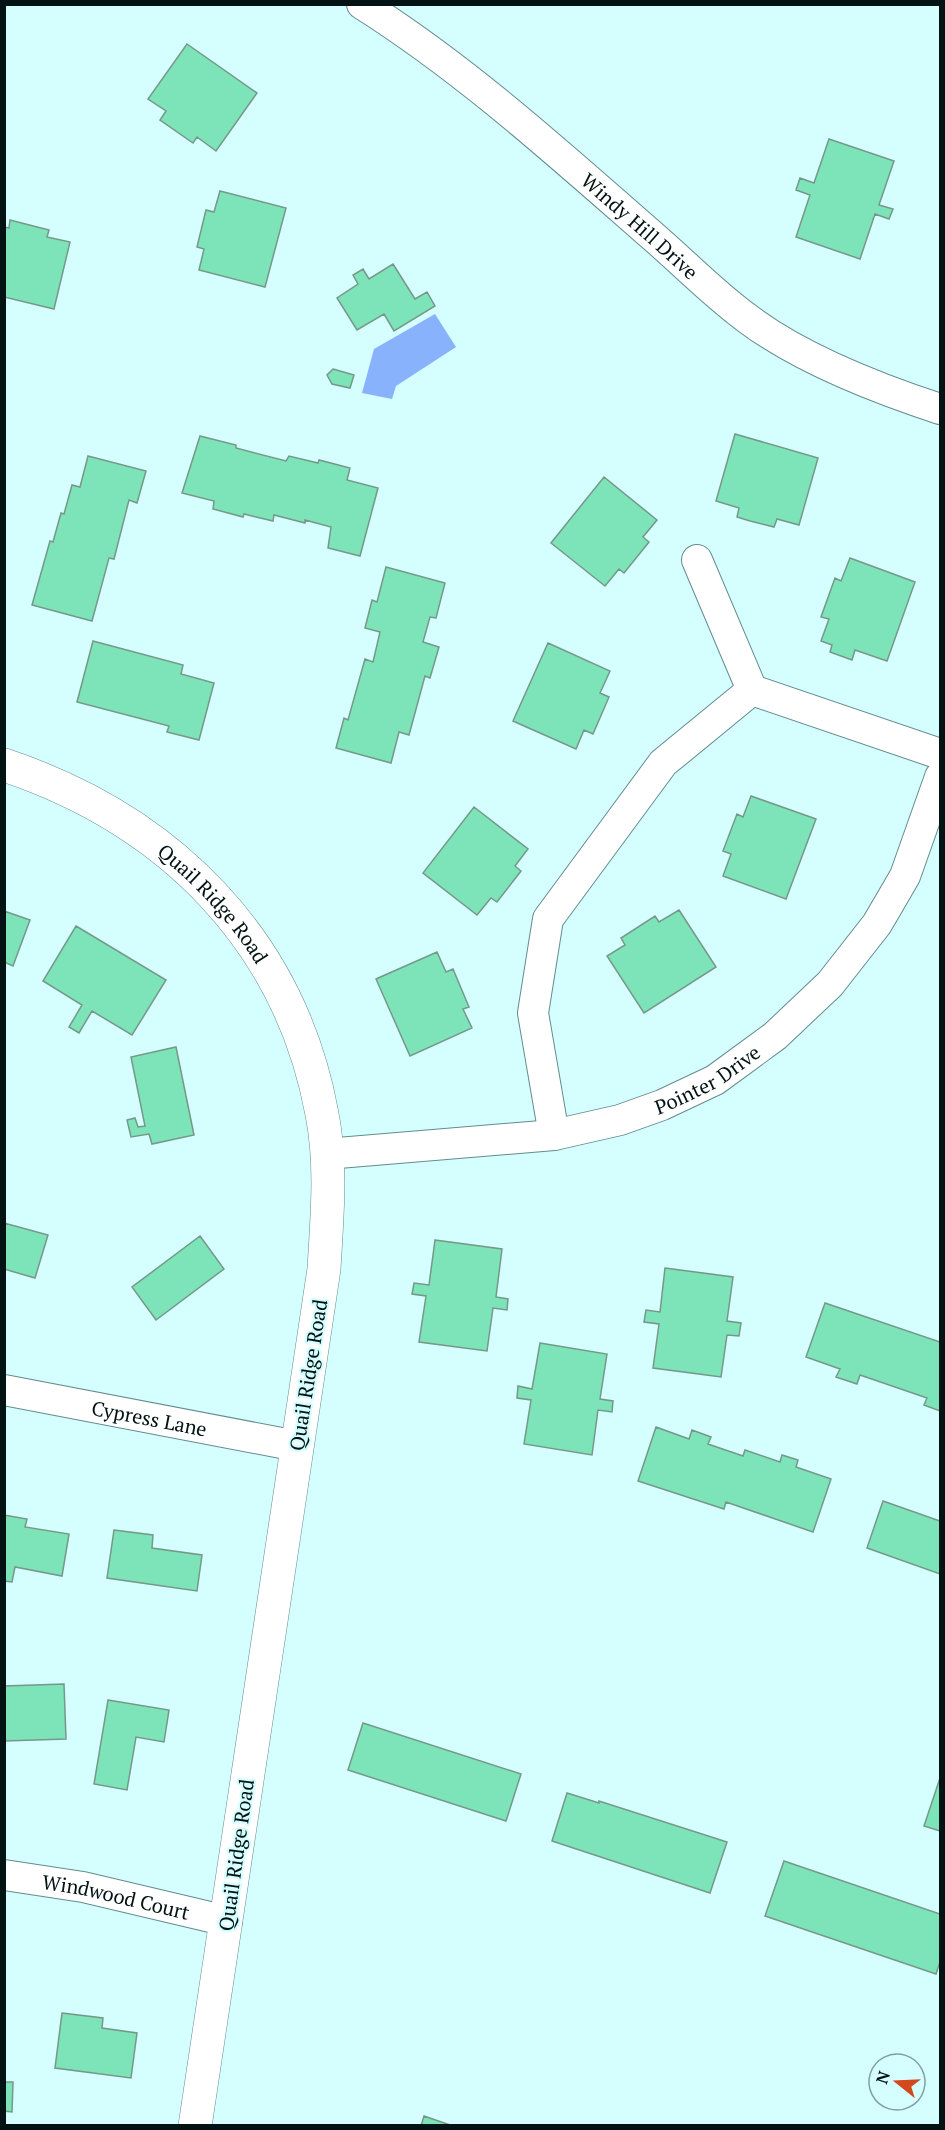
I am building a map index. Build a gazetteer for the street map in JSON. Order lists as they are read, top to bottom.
{
  "streets": {
    "street": [
      "Windy Hill Drive",
      "Quail Ridge Road",
      "Pointer Drive",
      "Cypress Lane",
      "Windwood Court"
    ]
  },
  "crossings": [
    ["Quail Ridge Road", "Pointer Drive"],
    ["Quail Ridge Road", "Cypress Lane"],
    ["Quail Ridge Road", "Windwood Court"]
  ],
  "north": "left"
}
